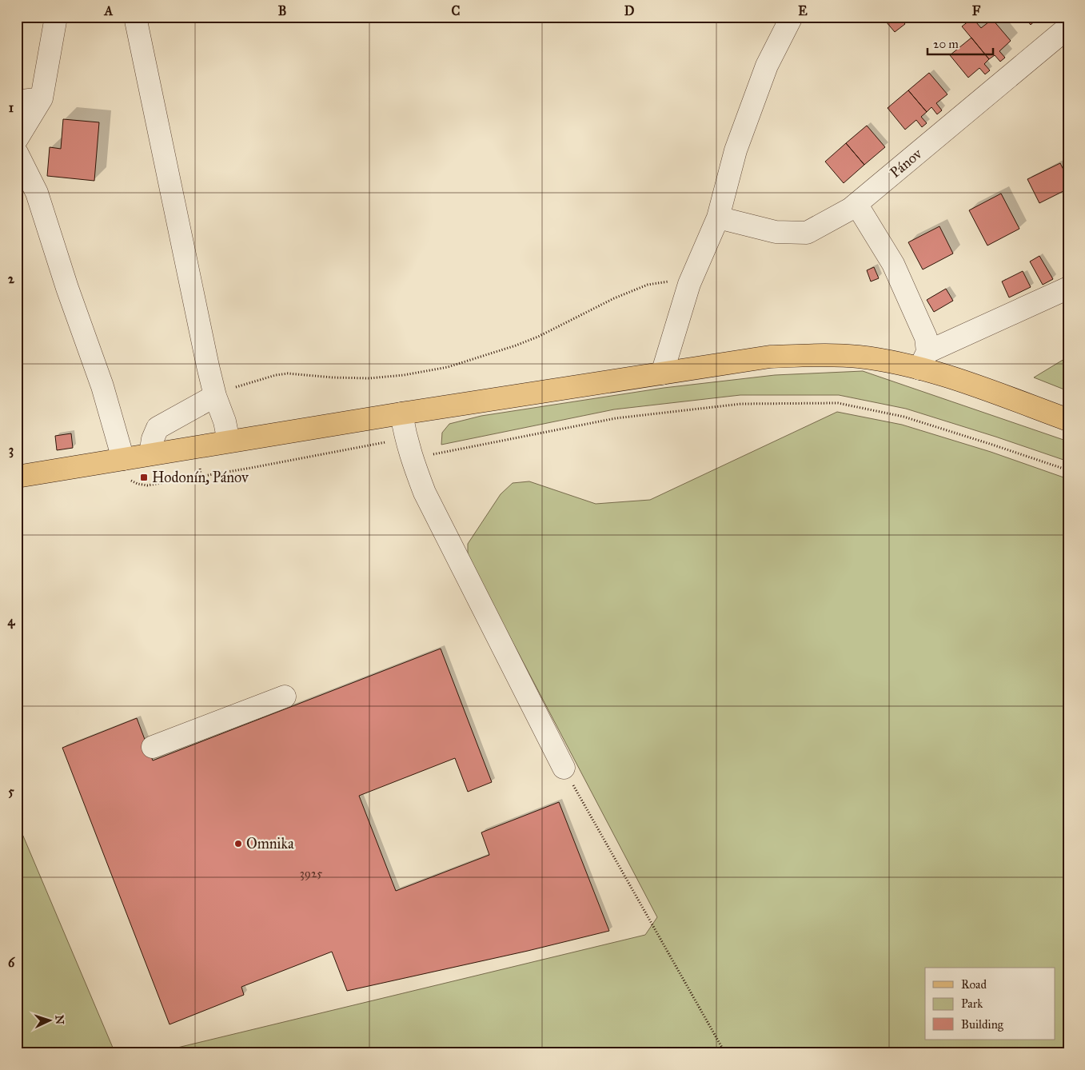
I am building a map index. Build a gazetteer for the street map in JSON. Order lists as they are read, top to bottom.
{
  "streets": {
    "street": ["Pánov"]
  },
  "places": {
    "transit": ["Hodonín, Pánov"],
    "other": ["Omnika"]
  },
  "house_numbers": ["3925"],
  "legend": ["Road", "Park", "Building"],
  "scale_bar": "20 m",
  "north": "right",
  "grid": {
    "columns": [
      "A",
      "B",
      "C",
      "D",
      "E",
      "F"
    ],
    "rows": [
      "1",
      "2",
      "3",
      "4",
      "5",
      "6"
    ]
  }
}
